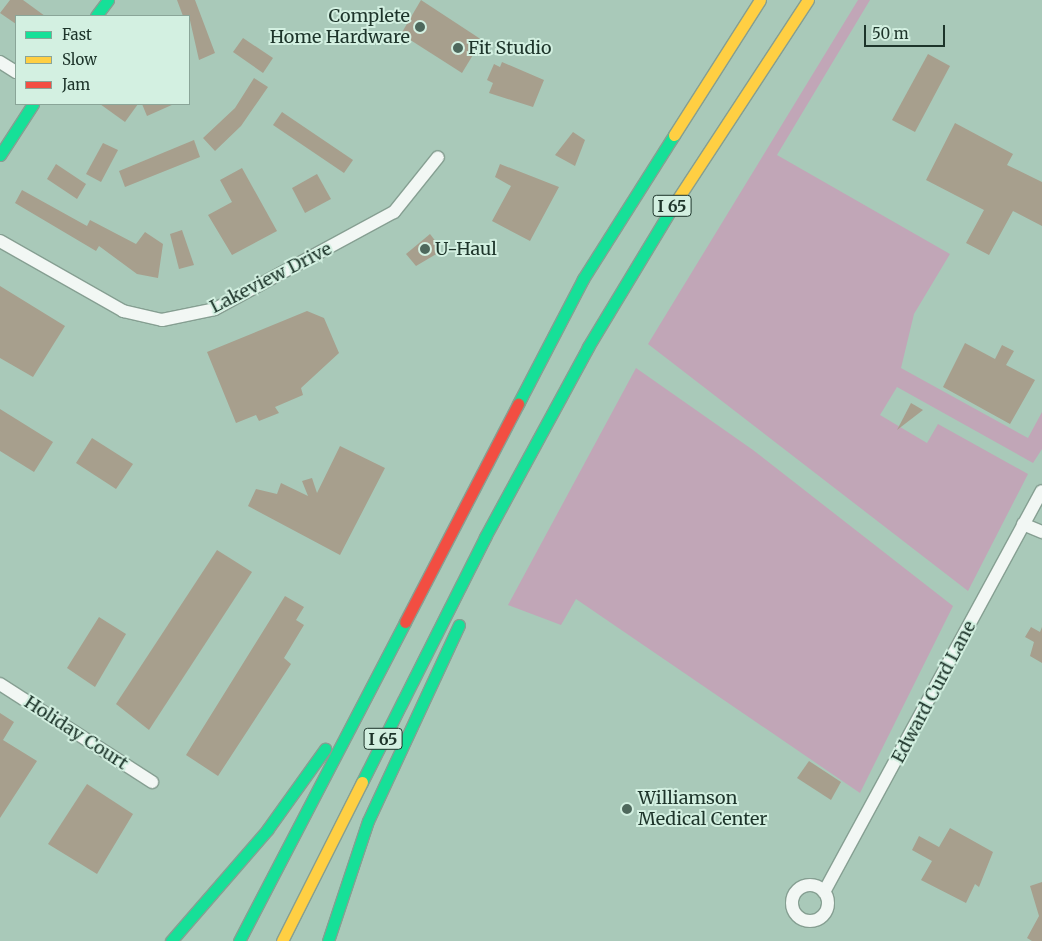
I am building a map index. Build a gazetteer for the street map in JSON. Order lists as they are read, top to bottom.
{
  "streets": {
    "main road": ["I 65"],
    "street": ["Lakeview Drive", "Edward Curd Lane", "Holiday Court"]
  },
  "places": [
    "Complete Home Hardware",
    "Fit Studio",
    "U-Haul",
    "Williamson Medical Center"
  ],
  "legend": ["Fast", "Slow", "Jam"],
  "scale_bar": "50 m"
}
